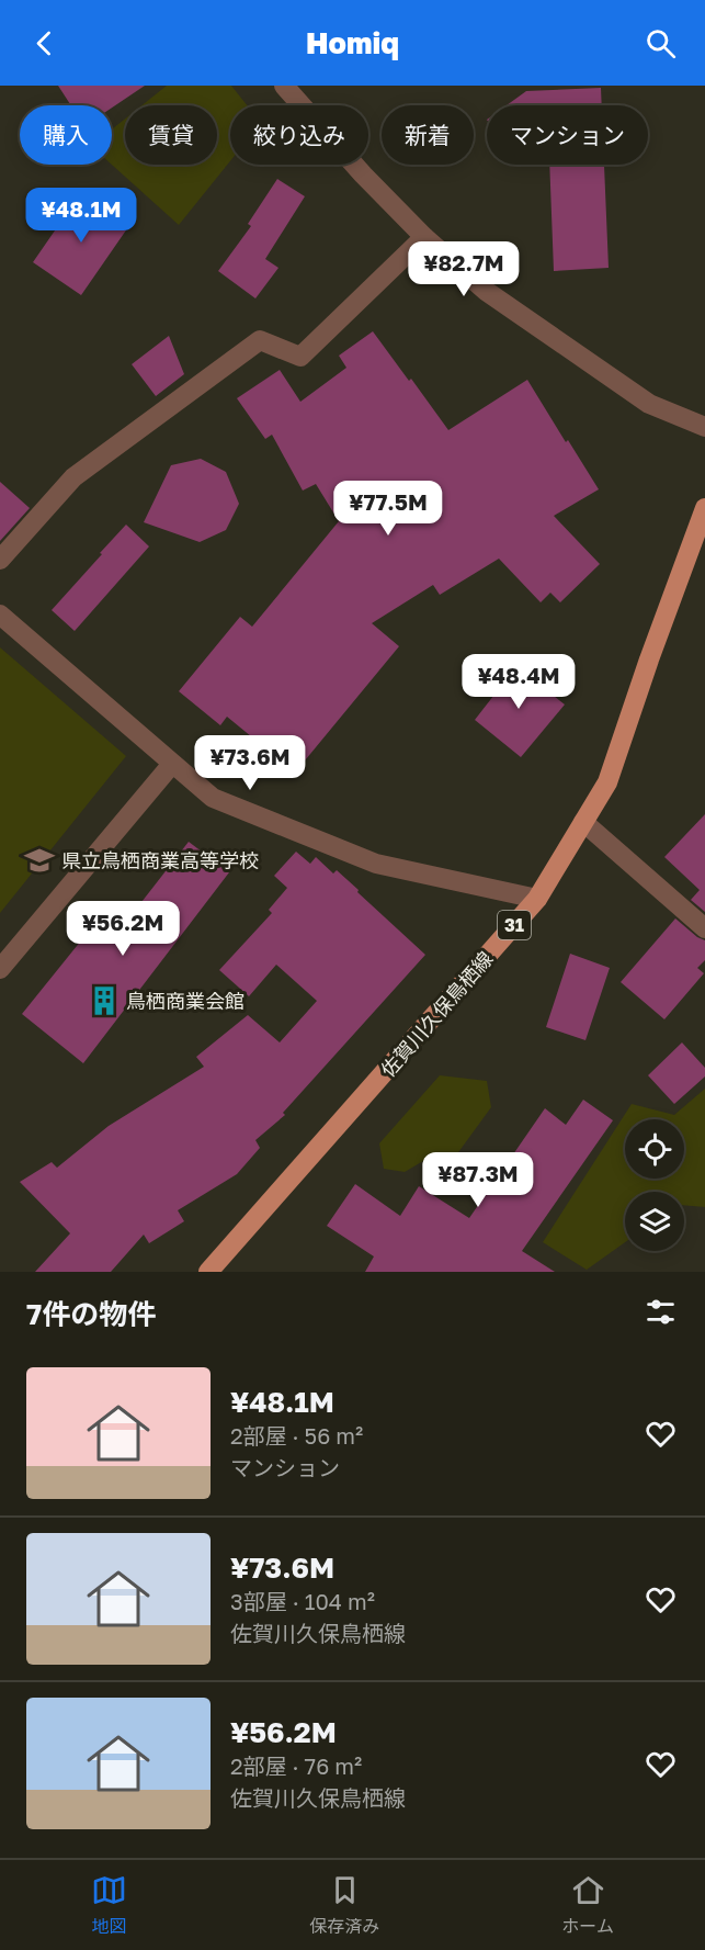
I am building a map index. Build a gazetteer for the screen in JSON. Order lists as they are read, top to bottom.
{
  "streets": {
    "main road": ["31", "佐賀川久保鳥栖線"]
  },
  "places": {
    "school or university": ["県立鳥栖商業高等学校"],
    "building": ["鳥栖商業会館"]
  },
  "page": {
    "header": "Homiq",
    "chip": [
      "購入",
      "賃貸",
      "絞り込み",
      "新着",
      "マンション"
    ],
    "price": [
      "¥48.1M",
      "¥82.7M",
      "¥77.5M",
      "¥48.4M",
      "¥73.6M",
      "¥56.2M",
      "¥87.3M"
    ],
    "heading": "7件の物件",
    "list": [
      {
        "name": "¥48.1M",
        "note": "2部屋 · 56 m² · マンション"
      },
      {
        "name": "¥73.6M",
        "note": "3部屋 · 104 m² · 佐賀川久保鳥栖線"
      },
      {
        "name": "¥56.2M",
        "note": "2部屋 · 76 m² · 佐賀川久保鳥栖線"
      }
    ],
    "tabs": ["地図", "保存済み", "ホーム"]
  }
}
